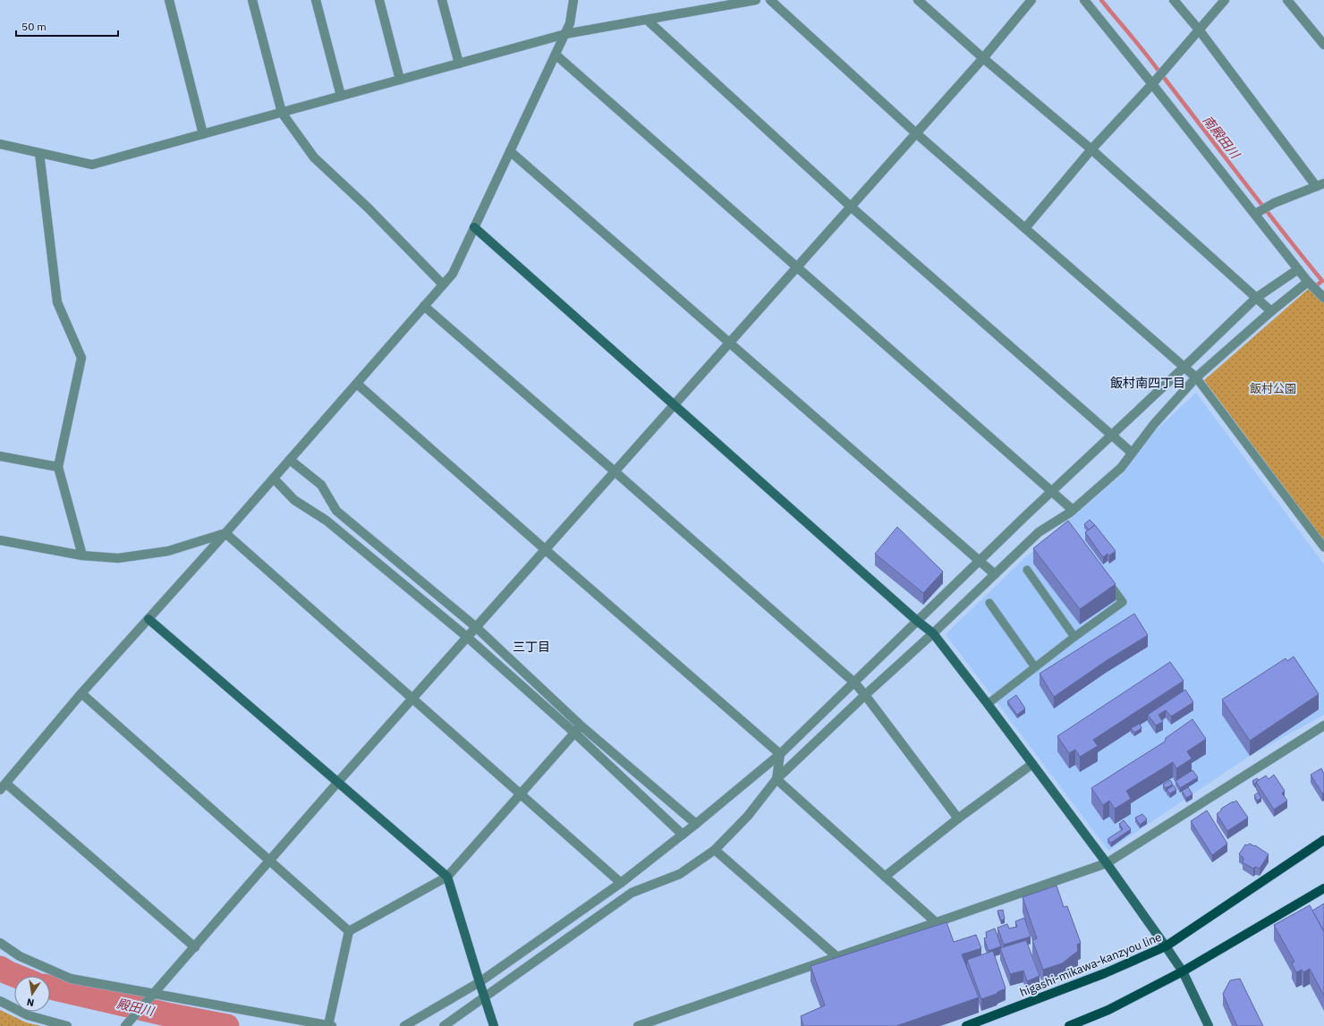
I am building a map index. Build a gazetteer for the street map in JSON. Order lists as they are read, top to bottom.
{
  "streets": {
    "main road": ["higashi-mikawa-kanzyou line"]
  },
  "districts": ["飯村南四丁目", "三丁目"],
  "water": ["南殿田川", "殿田川"],
  "parks": ["飯村公園"],
  "scale_bar": "50 m",
  "north": "bottom"
}
